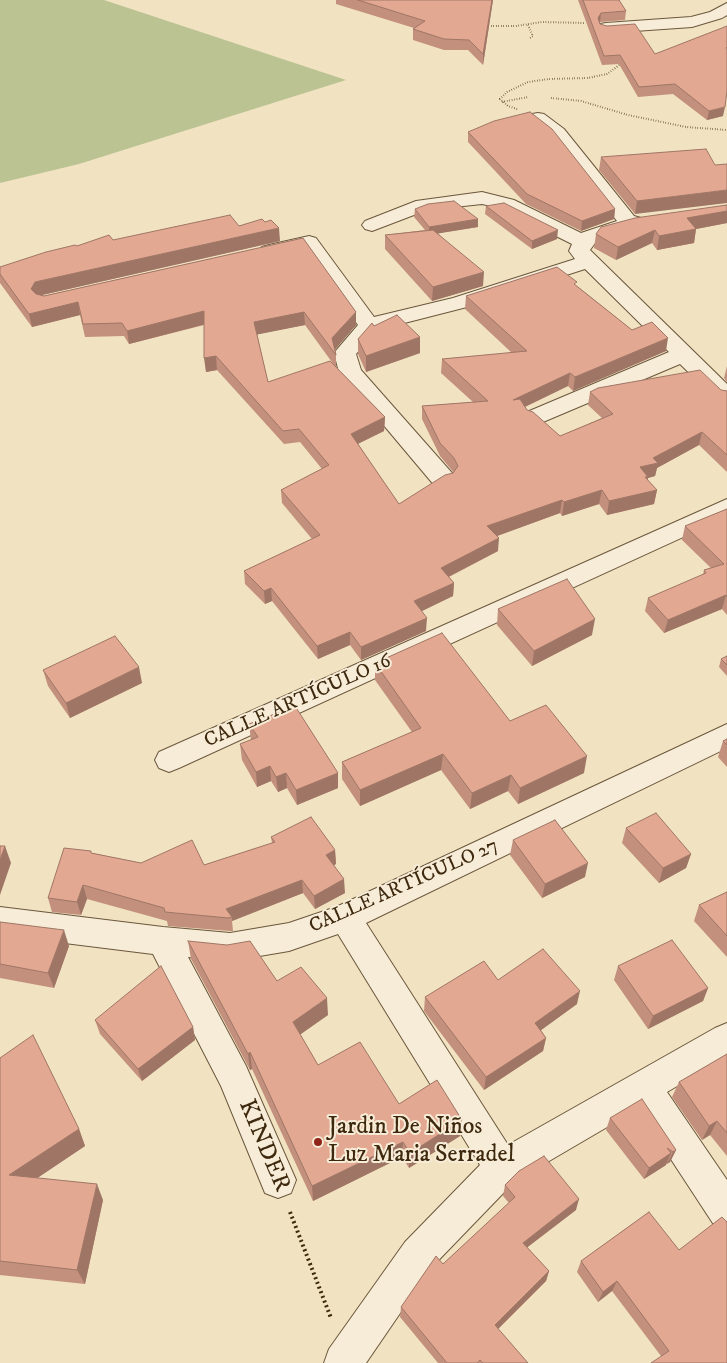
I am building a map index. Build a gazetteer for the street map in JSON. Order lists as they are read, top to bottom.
{
  "streets": {
    "street": ["CALLE ARTÍCULO 16", "CALLE ARTÍCULO 27", "KINDER"]
  },
  "crossings": [
    ["CALLE ARTÍCULO 27", "KINDER"]
  ],
  "places": ["Jardin De Niños Luz Maria Serradel"]
}
